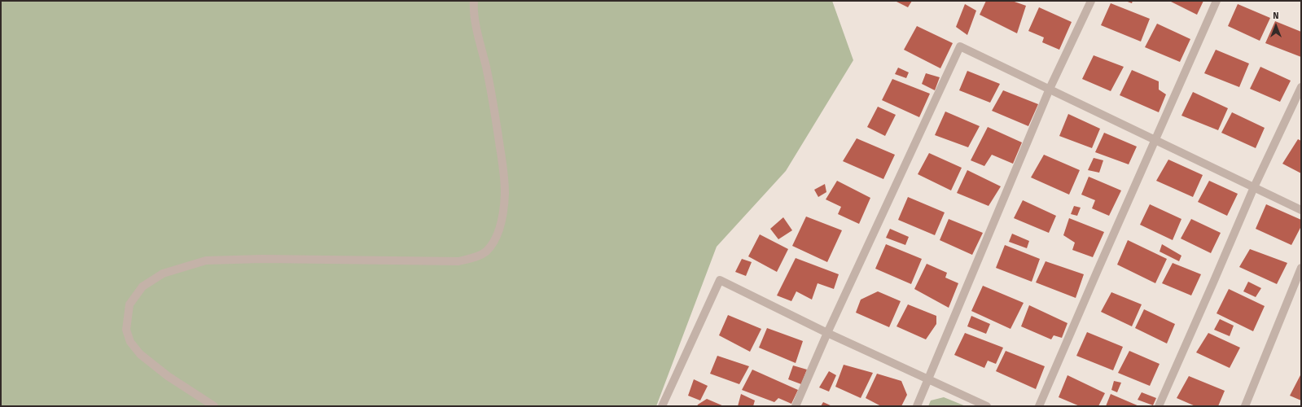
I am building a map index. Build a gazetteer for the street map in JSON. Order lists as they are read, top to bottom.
{
  "north": "top"
}
